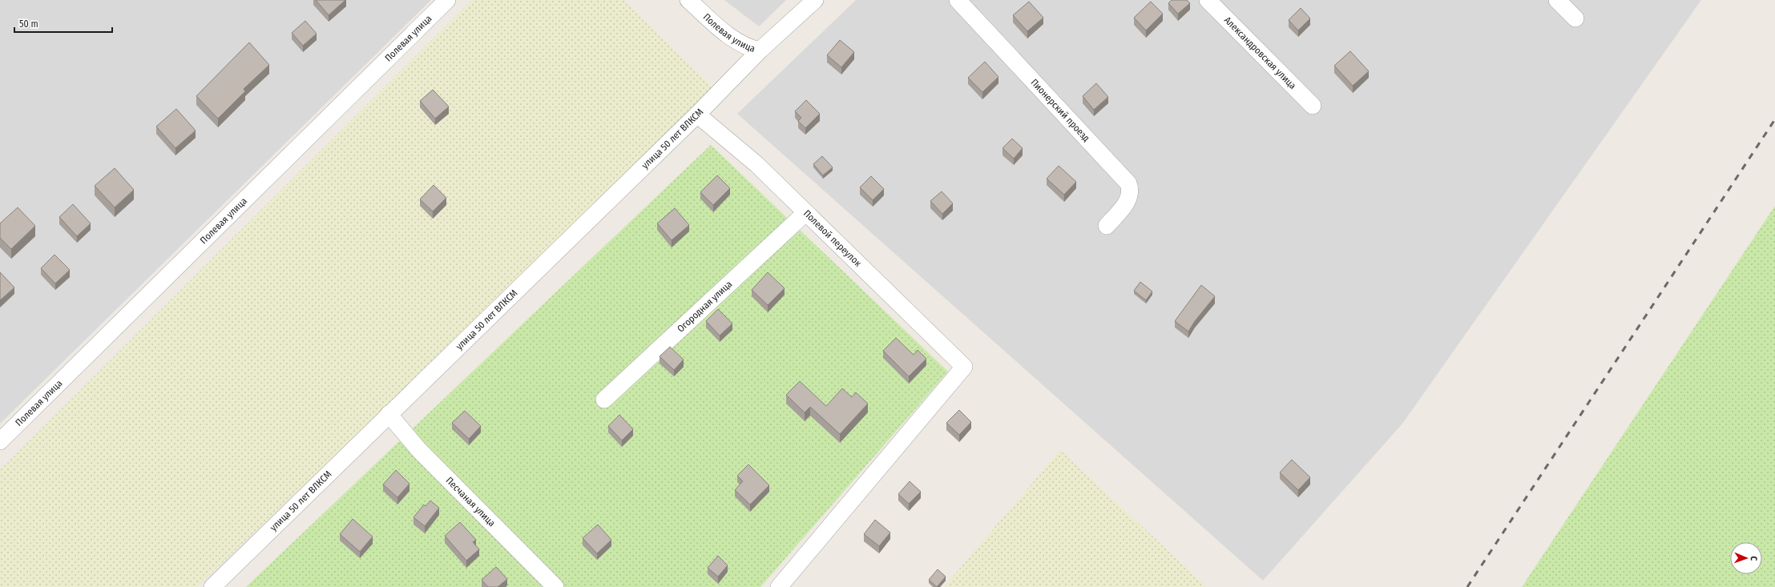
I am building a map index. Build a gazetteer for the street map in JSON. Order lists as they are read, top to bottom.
{
  "streets": {
    "street": [
      "Полевая улица",
      "Александровская улица",
      "Пионерский проезд",
      "улица 50 лет ВЛКСМ",
      "Полевой переулок",
      "Огородная улица",
      "Песчаная улица"
    ]
  },
  "crossings": [
    ["Полевая улица", "улица 50 лет ВЛКСМ"],
    ["улица 50 лет ВЛКСМ", "Полевой переулок"],
    ["улица 50 лет ВЛКСМ", "Песчаная улица"],
    ["Полевой переулок", "Огородная улица"]
  ],
  "scale_bar": "50 m",
  "north": "right"
}
